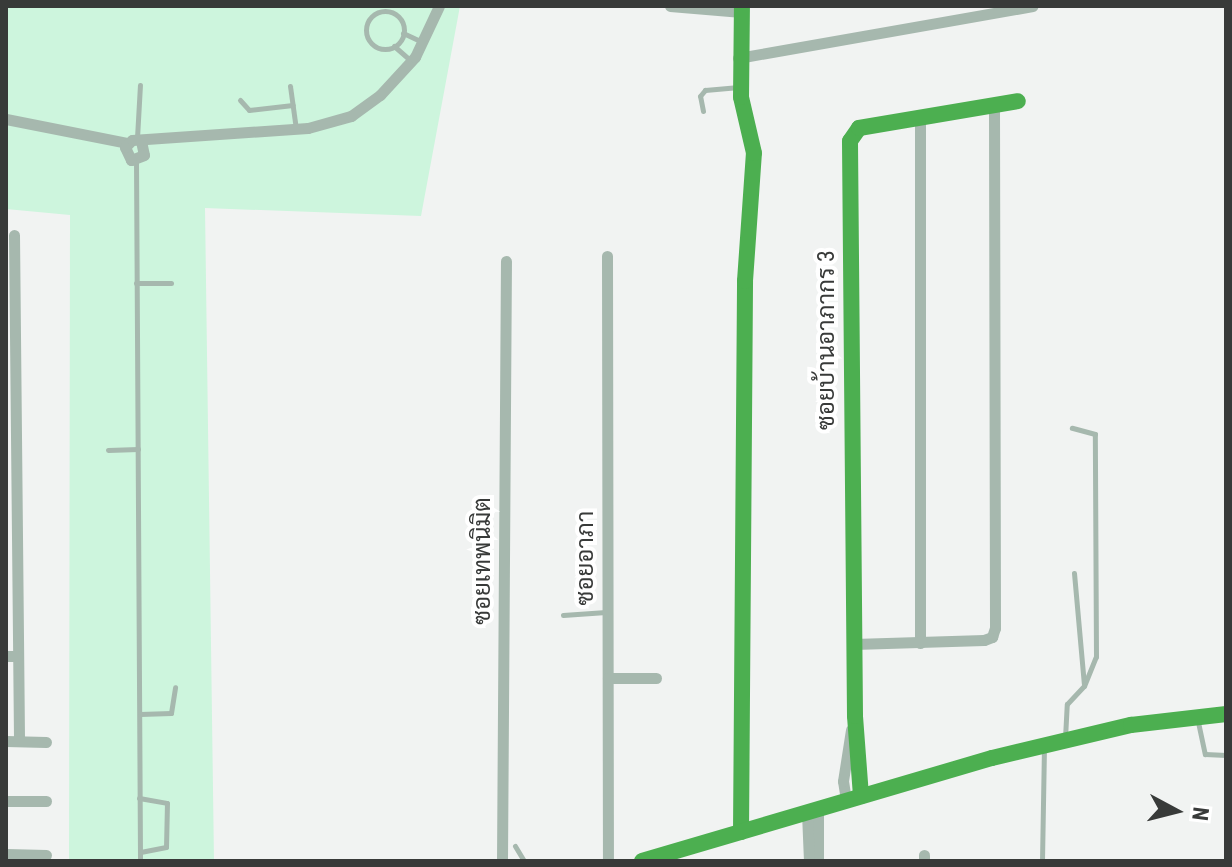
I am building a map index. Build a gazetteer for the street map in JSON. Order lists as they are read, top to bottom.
{
  "streets": {
    "street": ["ซอยบ้านอาภากร 3", "ซอยอาภา", "ซอยเทพนิมิต"]
  },
  "north": "right"
}
